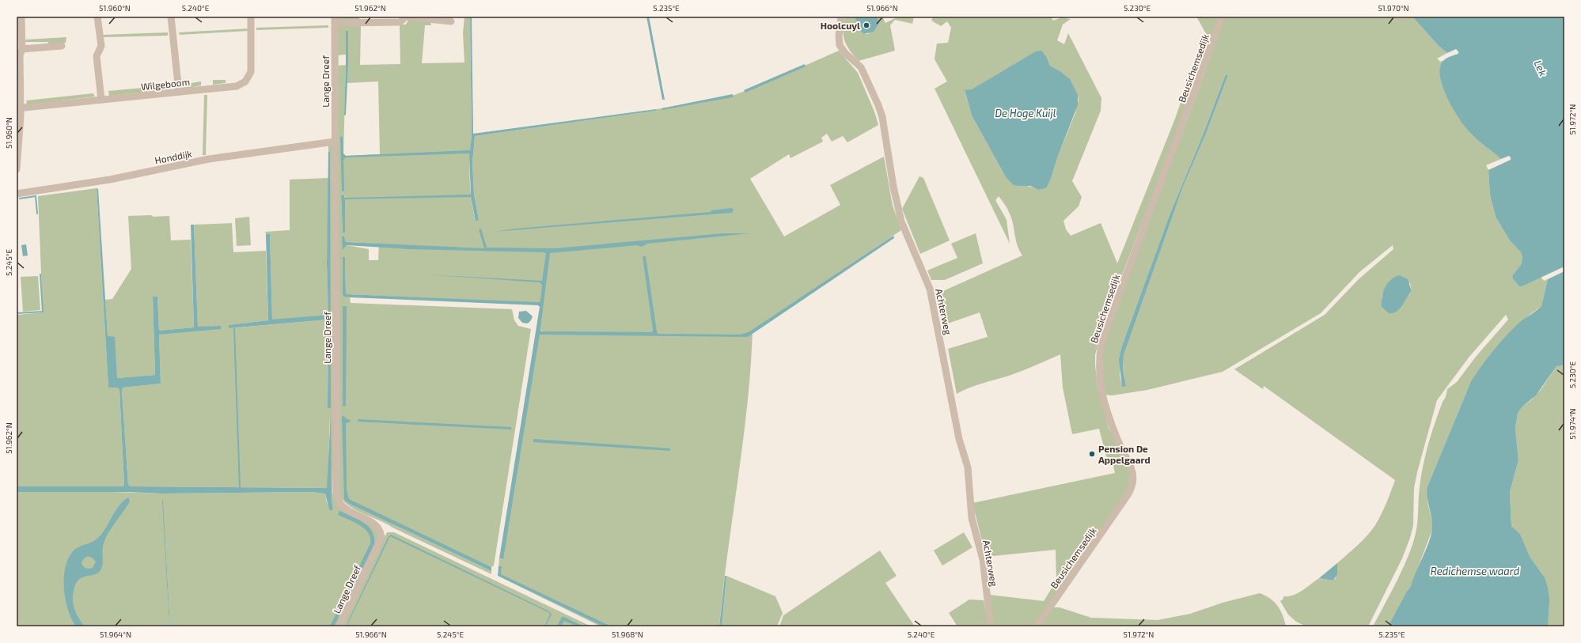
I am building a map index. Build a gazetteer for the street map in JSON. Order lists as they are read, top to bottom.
{
  "streets": {
    "street": [
      "Beusichemsedijk",
      "Lange Dreef",
      "Wilgeboom",
      "Honddijk",
      "Achterweg"
    ]
  },
  "crossings": [
    ["Lange Dreef", "Honddijk"]
  ],
  "water": ["Lek", "De Hoge Kuijl", "Redichemse waard"],
  "places": ["Hoolcuyl", "Pension De Appelgaard"],
  "coordinates": [
    "51.960°N",
    "5.240°E",
    "51.962°N",
    "5.235°E",
    "51.966°N",
    "5.230°E",
    "51.970°N",
    "51.972°N",
    "5.245°E",
    "51.974°N",
    "51.964°N",
    "51.968°N"
  ]
}
